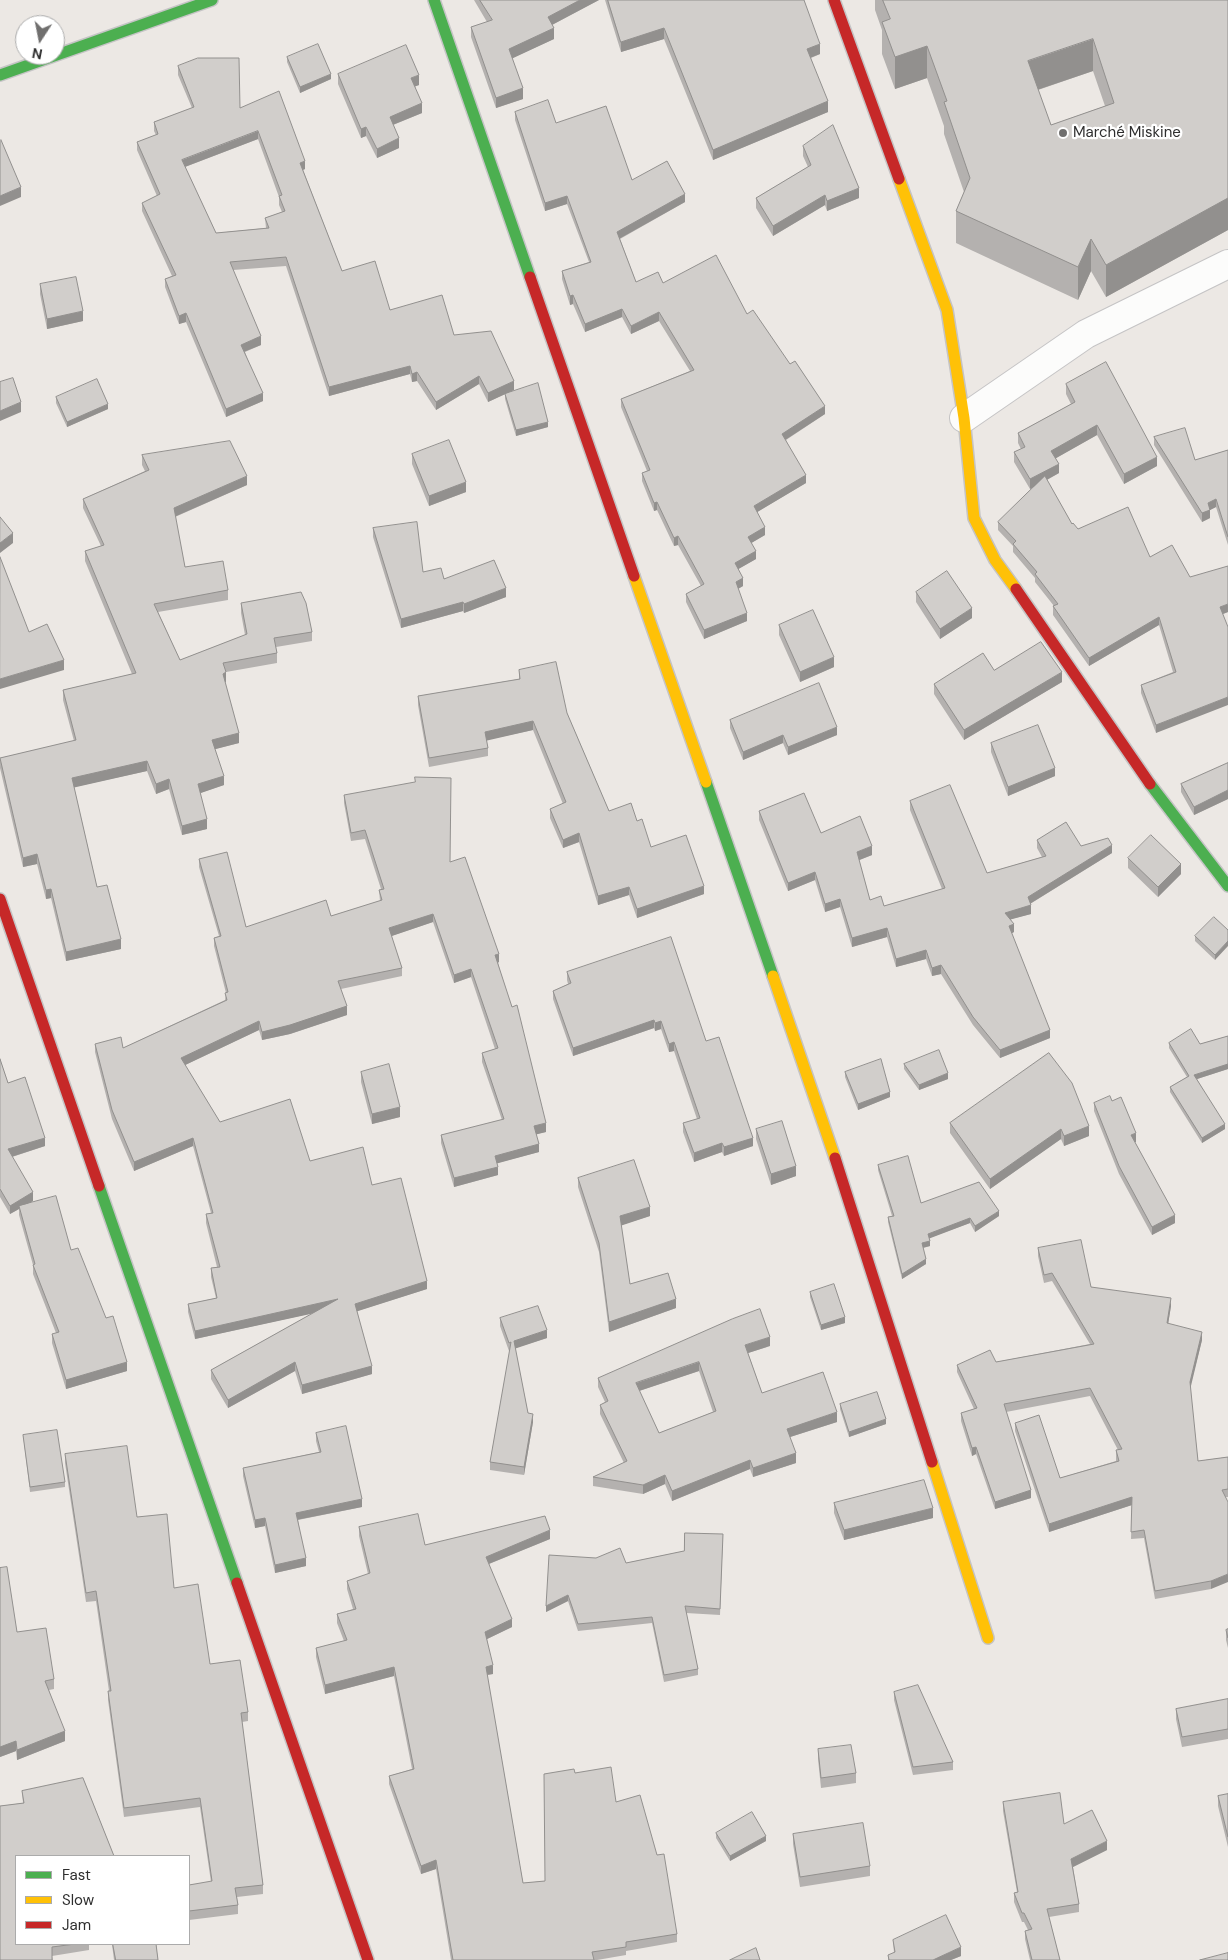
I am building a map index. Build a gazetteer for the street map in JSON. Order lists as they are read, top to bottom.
{
  "places": ["Marché Miskine"],
  "legend": ["Fast", "Slow", "Jam"],
  "north": "bottom"
}
